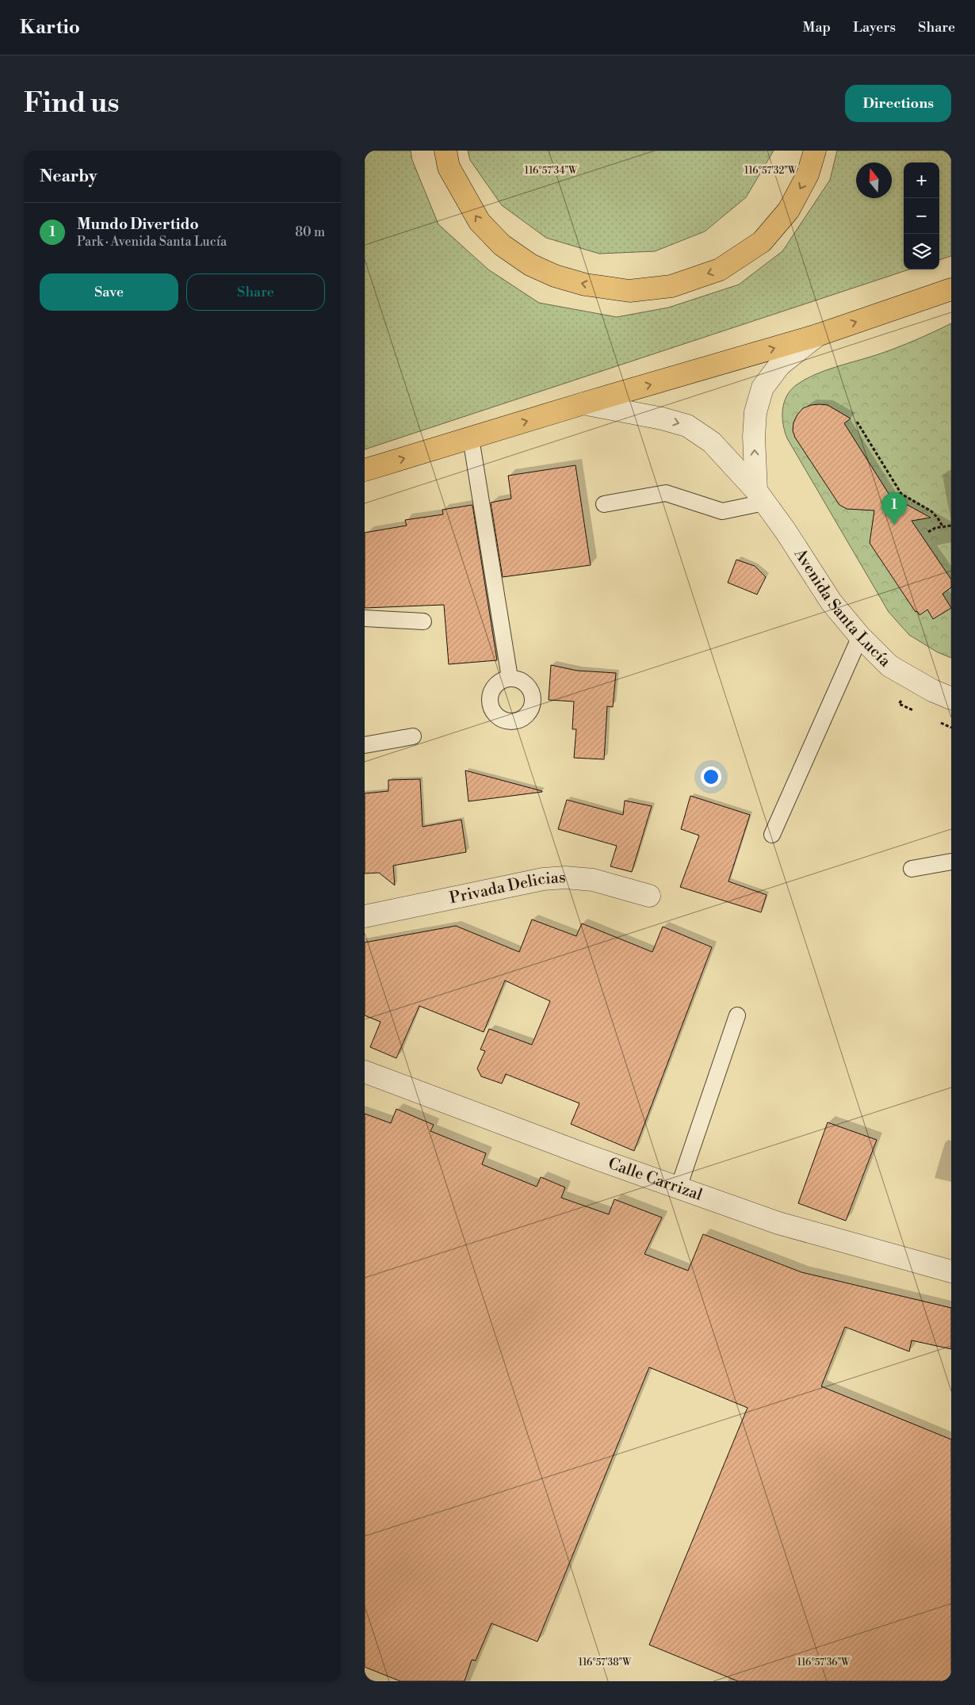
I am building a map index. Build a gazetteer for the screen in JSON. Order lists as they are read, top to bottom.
{
  "streets": {
    "street": ["Avenida Santa Lucía", "Privada Delicias", "Calle Carrizal"]
  },
  "one_way": ["Avenida Santa Lucía"],
  "north": "top",
  "page": {
    "header": "Kartio",
    "nav": ["Map", "Layers", "Share"],
    "buttons": [
      "Directions",
      ["Save", "Share"]
    ],
    "title": "Find us",
    "heading": "Nearby",
    "map_buttons": ["+", "−"],
    "list": [
      {
        "mark": "1",
        "name": "Mundo Divertido",
        "note": "Park · Avenida Santa Lucía",
        "value": "80 m"
      }
    ],
    "pins": "1"
  },
  "coordinates": [
    "116°57'34\"W",
    "116°57'32\"W",
    "116°57'38\"W",
    "116°57'36\"W"
  ]
}
